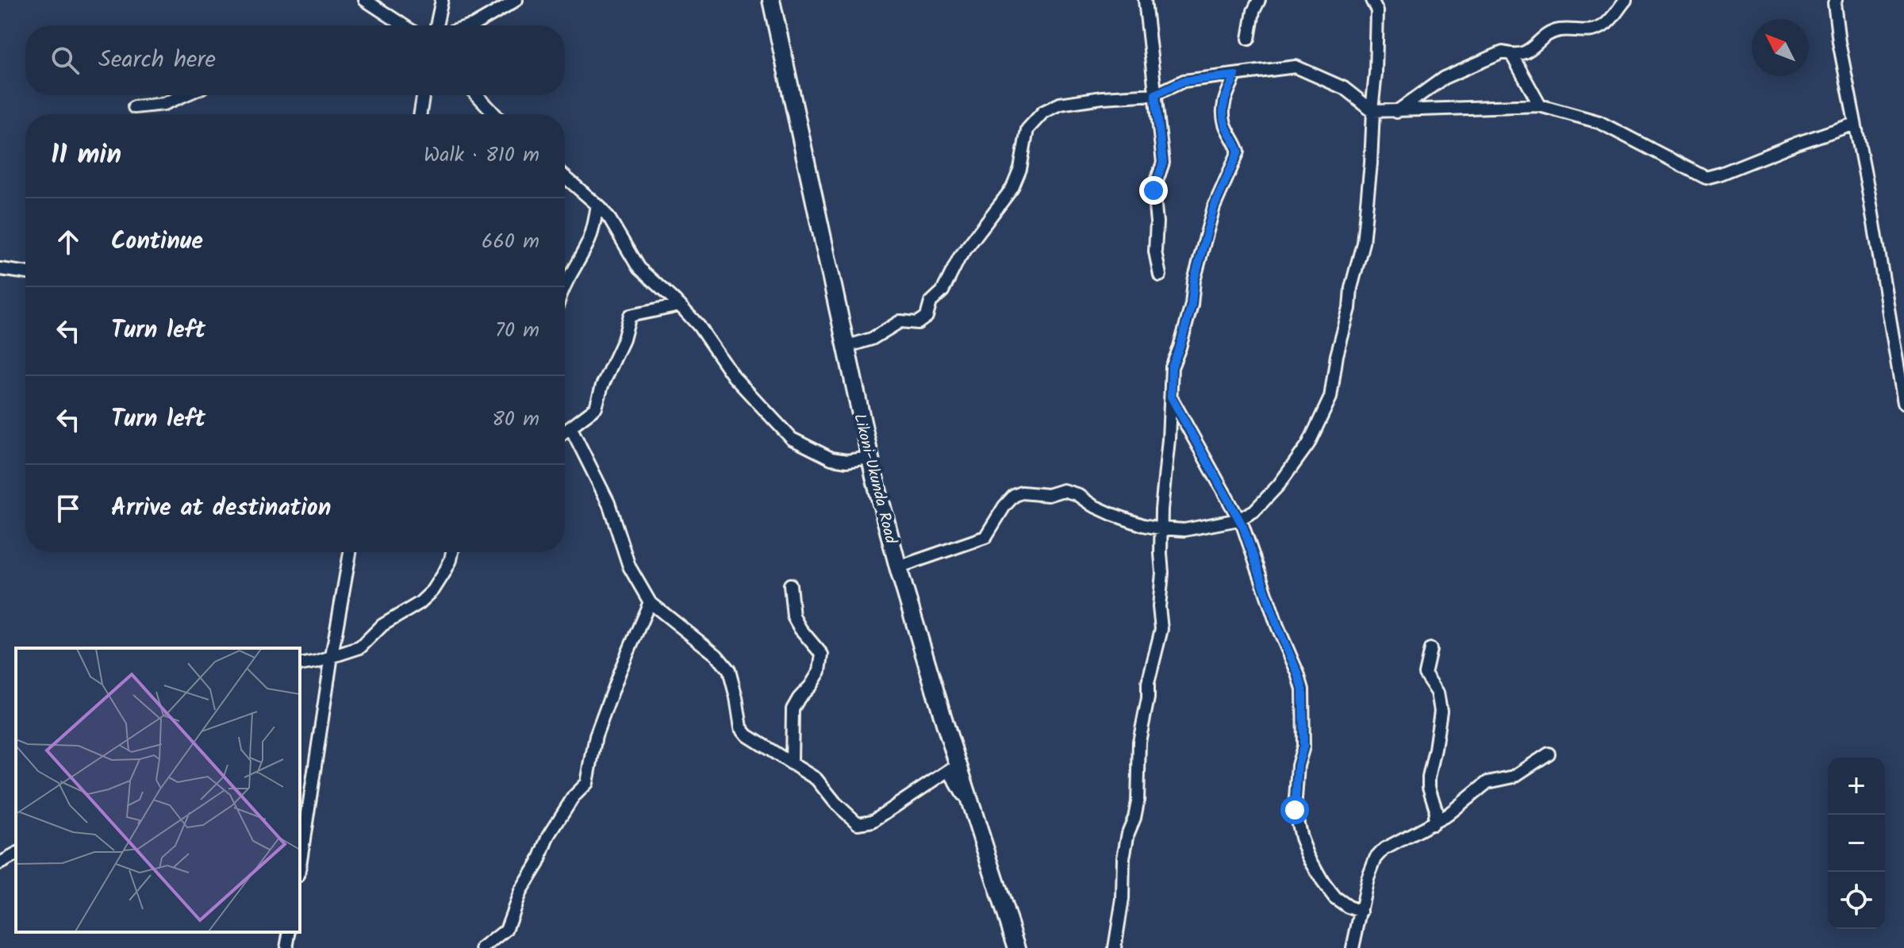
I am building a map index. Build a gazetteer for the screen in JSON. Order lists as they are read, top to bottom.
{
  "streets": {
    "highway": ["Likoni-Ukunda Road"]
  },
  "north": "top left",
  "page": {
    "search": "Search here",
    "heading": ["11 min", "Walk · 810 m"],
    "list": [
      ["Continue", "660 m"],
      ["Turn left", "70 m"],
      ["Turn left", "80 m"],
      "Arrive at destination"
    ],
    "map_buttons": ["+", "−"]
  }
}
